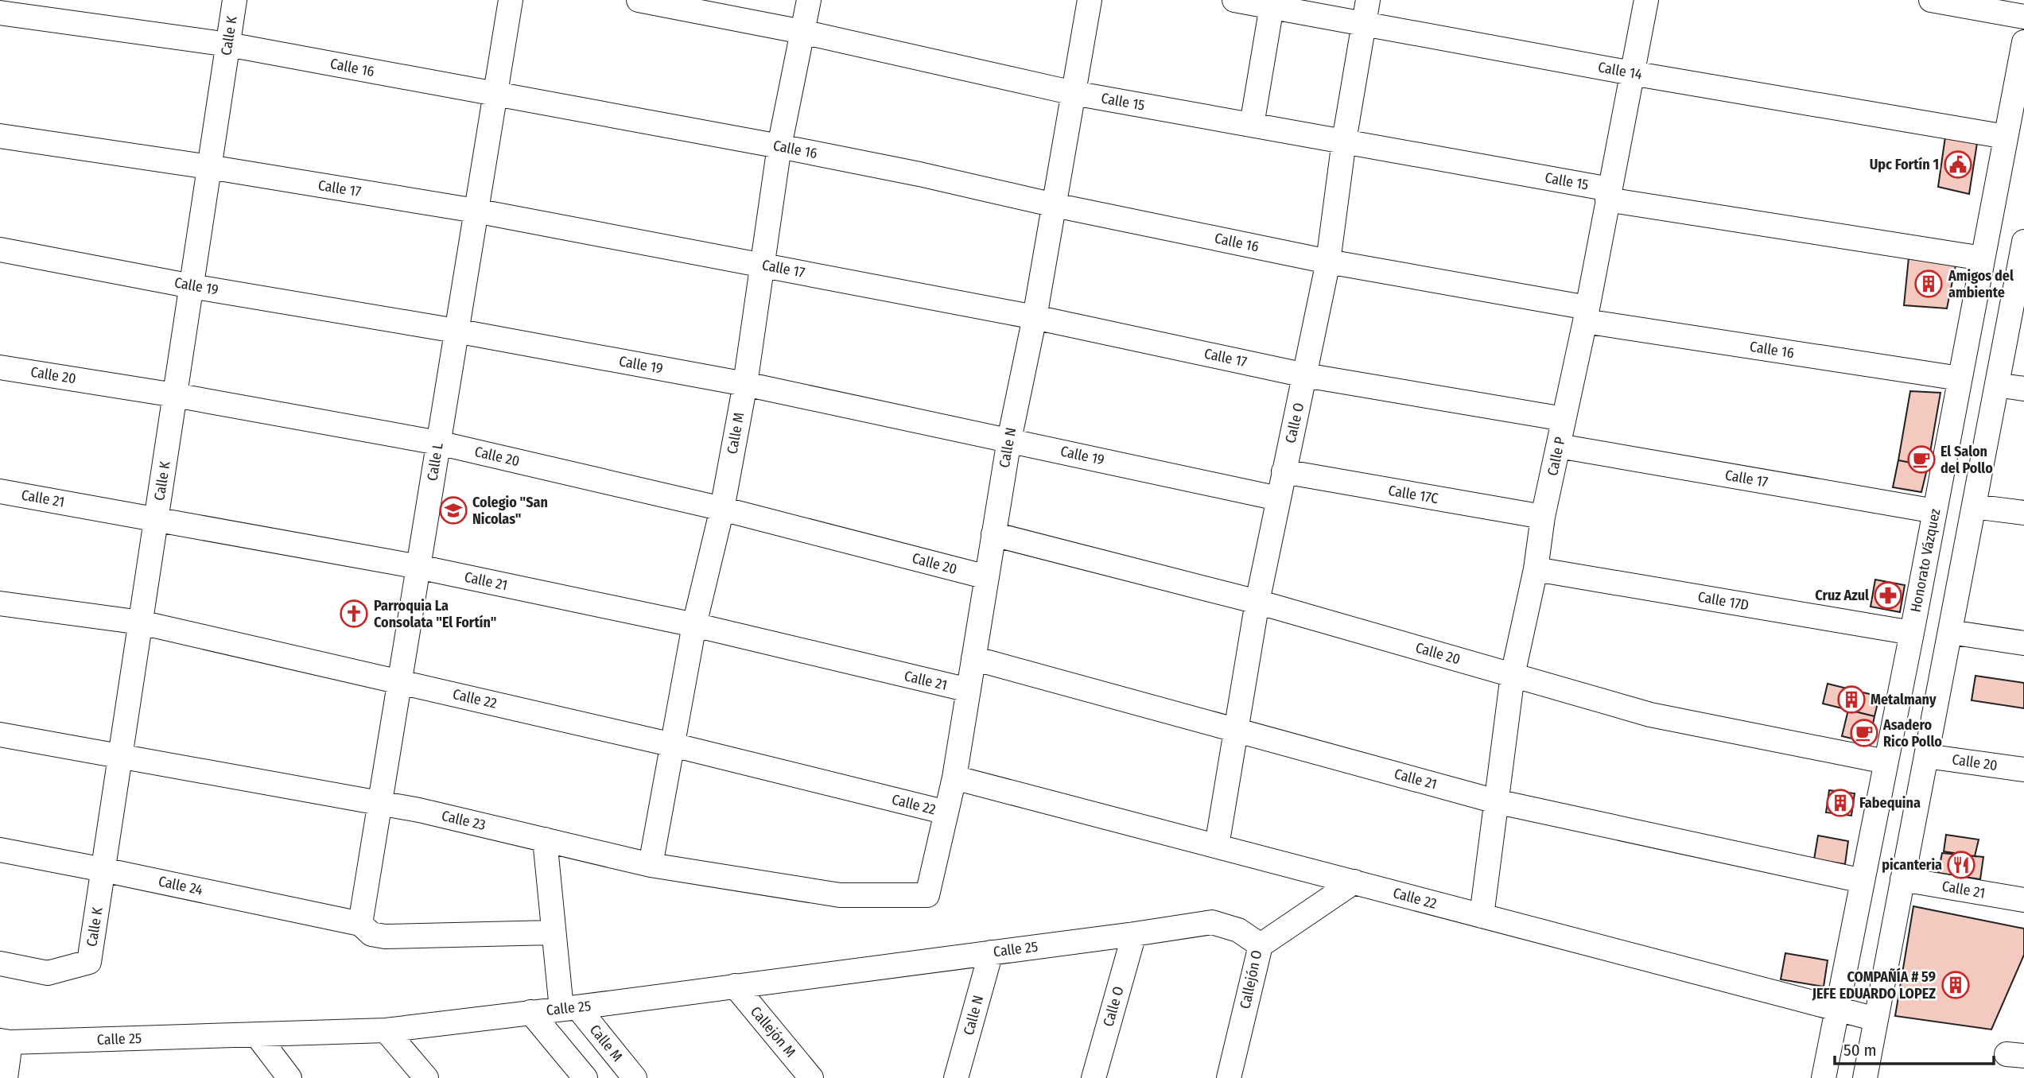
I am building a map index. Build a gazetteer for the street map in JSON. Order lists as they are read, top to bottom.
{
  "streets": {
    "street": [
      "Calle K",
      "Calle 16",
      "Calle 14",
      "Calle 15",
      "Calle 17",
      "Calle 19",
      "Calle 20",
      "Calle O",
      "Calle M",
      "Calle N",
      "Calle P",
      "Calle L",
      "Calle 17C",
      "Calle 21",
      "Honorato Vázquez",
      "Calle 17D",
      "Calle 22",
      "Calle 23",
      "Calle 24",
      "Calle 25",
      "Callejón O",
      "Callejón M"
    ]
  },
  "crossings": [
    ["Calle K", "Calle 16"],
    ["Calle K", "Calle 17"],
    ["Calle K", "Calle 19"],
    ["Calle K", "Calle 20"],
    ["Calle K", "Calle 21"],
    ["Calle K", "Calle 22"],
    ["Calle K", "Calle 23"],
    ["Calle K", "Calle 24"],
    ["Calle 16", "Calle O"],
    ["Calle 16", "Calle M"],
    ["Calle 16", "Calle N"],
    ["Calle 16", "Calle P"],
    ["Calle 16", "Calle L"],
    ["Calle 16", "Honorato Vázquez"],
    ["Calle 14", "Calle O"],
    ["Calle 14", "Calle P"],
    ["Calle 14", "Honorato Vázquez"],
    ["Calle 15", "Calle O"],
    ["Calle 15", "Calle M"],
    ["Calle 15", "Calle N"],
    ["Calle 15", "Calle P"],
    ["Calle 15", "Honorato Vázquez"],
    ["Calle 17", "Calle O"],
    ["Calle 17", "Calle M"],
    ["Calle 17", "Calle N"],
    ["Calle 17", "Calle P"],
    ["Calle 17", "Calle L"],
    ["Calle 17", "Honorato Vázquez"],
    ["Calle 19", "Calle O"],
    ["Calle 19", "Calle M"],
    ["Calle 19", "Calle N"],
    ["Calle 19", "Calle L"],
    ["Calle 20", "Calle O"],
    ["Calle 20", "Calle M"],
    ["Calle 20", "Calle N"],
    ["Calle 20", "Calle P"],
    ["Calle 20", "Calle L"],
    ["Calle 20", "Honorato Vázquez"],
    ["Calle O", "Calle 17C"],
    ["Calle O", "Calle 21"],
    ["Calle O", "Calle 22"],
    ["Calle O", "Calle 25"],
    ["Calle O", "Callejón O"],
    ["Calle M", "Calle 21"],
    ["Calle M", "Calle 22"],
    ["Calle M", "Calle 23"],
    ["Calle M", "Calle 25"],
    ["Calle N", "Calle 21"],
    ["Calle N", "Calle 22"],
    ["Calle N", "Calle 23"],
    ["Calle N", "Calle 25"],
    ["Calle P", "Calle 17C"],
    ["Calle P", "Calle 21"],
    ["Calle P", "Calle 17D"],
    ["Calle P", "Calle 22"],
    ["Calle L", "Calle 21"],
    ["Calle L", "Calle 22"],
    ["Calle L", "Calle 23"],
    ["Calle L", "Calle 24"],
    ["Calle 21", "Honorato Vázquez"],
    ["Honorato Vázquez", "Calle 17D"],
    ["Honorato Vázquez", "Calle 22"],
    ["Calle 25", "Callejón O"],
    ["Calle 25", "Callejón M"]
  ],
  "places": {
    "public building": ["Upc Fortín 1"],
    "building": [
      "Amigos del ambiente",
      "Metalmany",
      "Fabequina",
      "COMPAÑÍA # 59 JEFE EDUARDO LOPEZ"
    ],
    "cafe": ["El Salon del Pollo", "Asadero Rico Pollo"],
    "school or university": ["Colegio \"San Nicolas\""],
    "pharmacy": ["Cruz Azul"],
    "church": ["Parroquia La Consolata \"El Fortín\""],
    "restaurant": ["picanteria"]
  },
  "scale_bar": "50 m"
}
